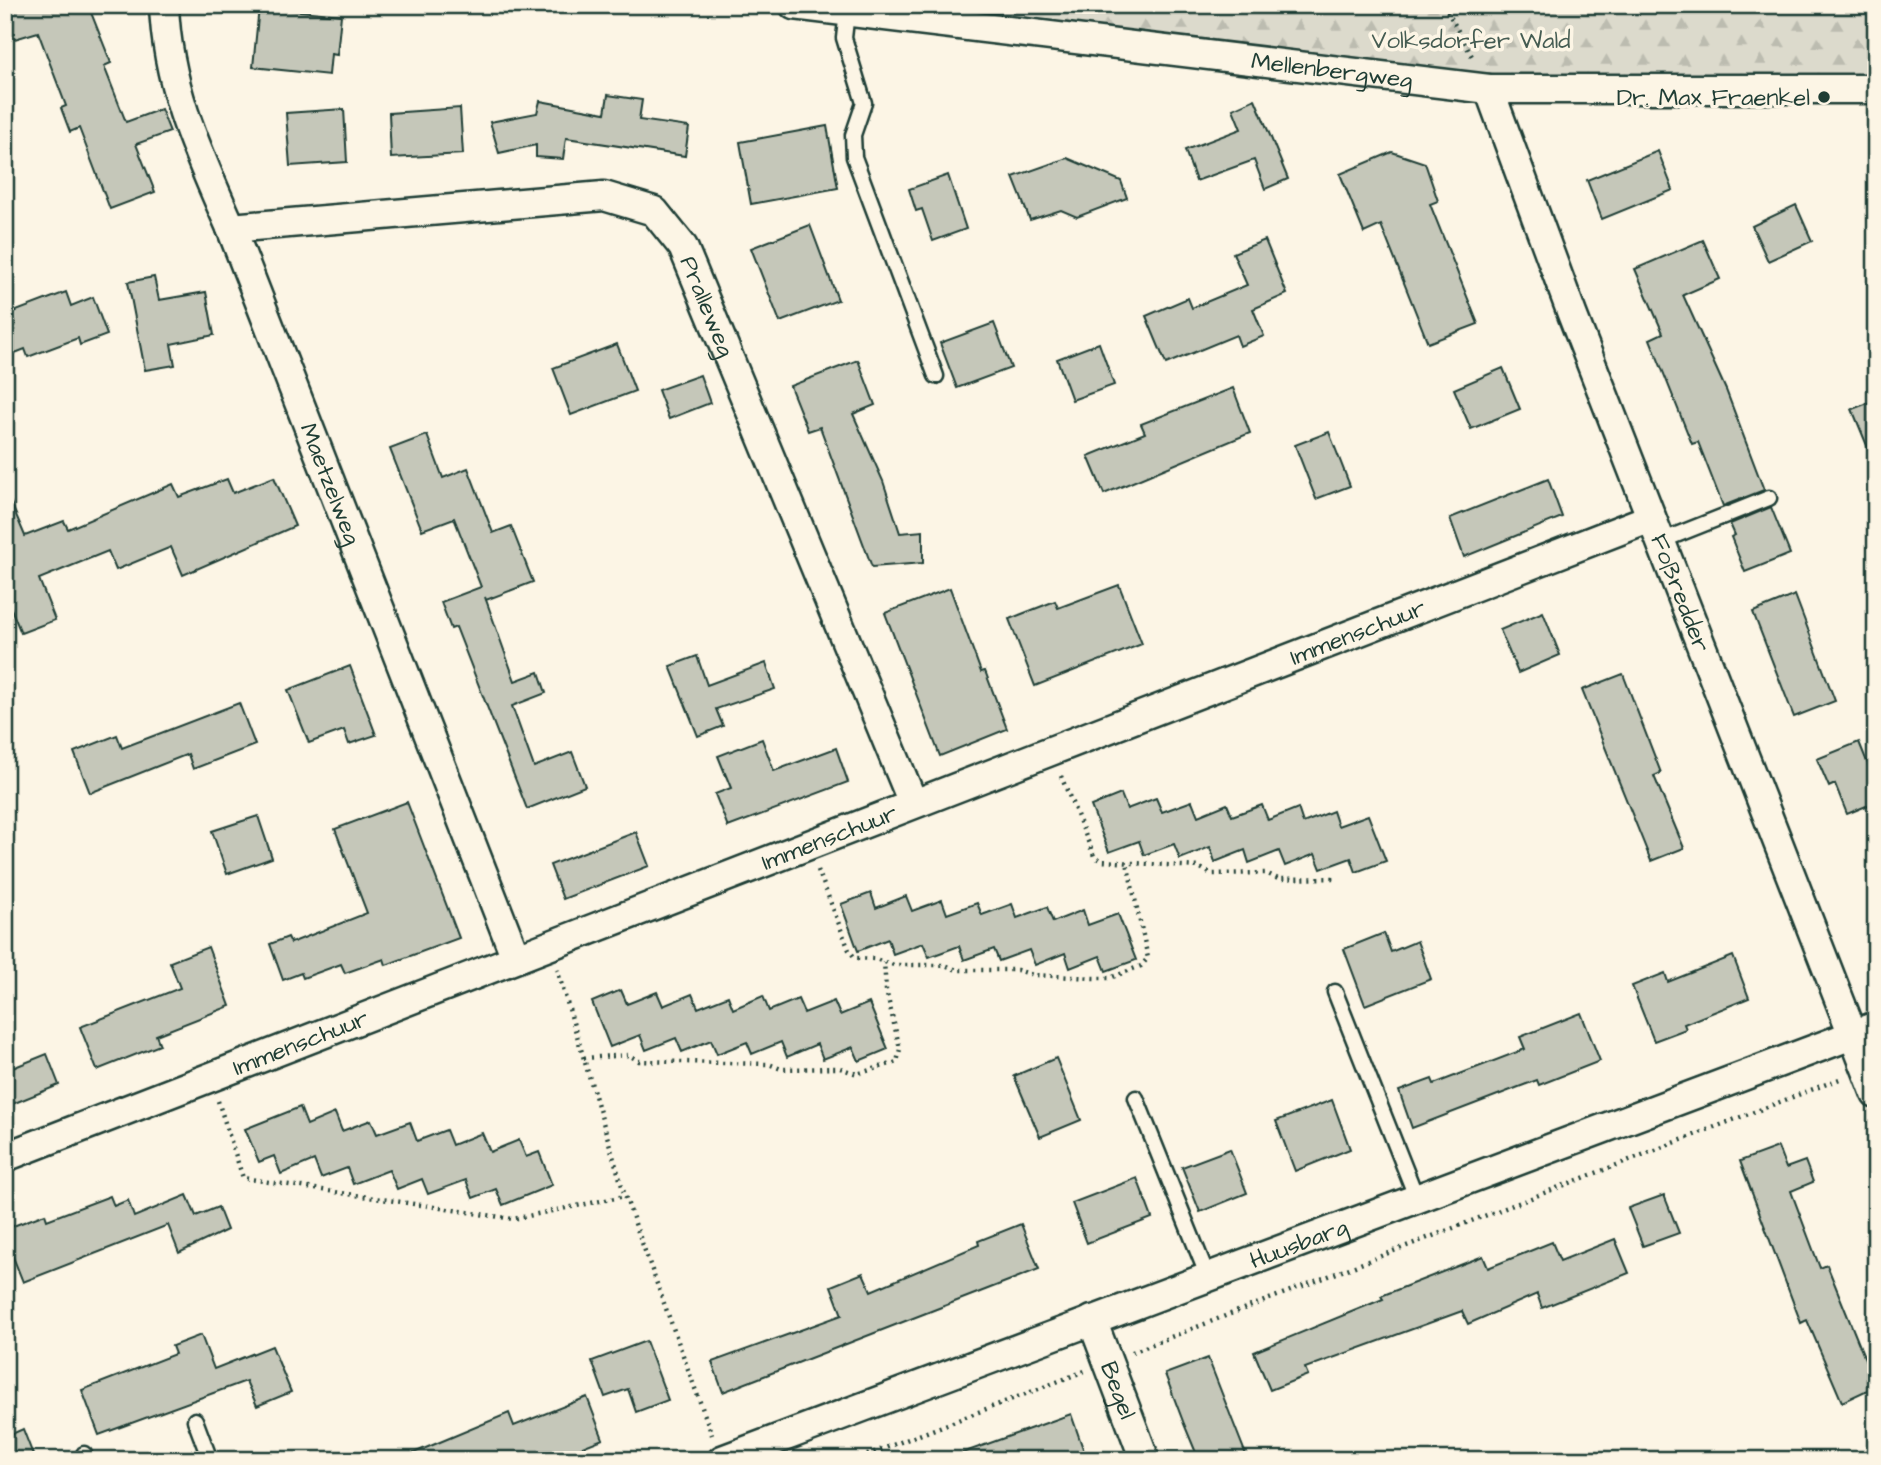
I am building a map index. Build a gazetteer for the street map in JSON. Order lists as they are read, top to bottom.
{
  "streets": {
    "street": [
      "Mellenbergweg",
      "Pralleweg",
      "Maetzelweg",
      "Foßredder",
      "Immenschuur",
      "Huusbarg",
      "Begel"
    ]
  },
  "crossings": [
    ["Mellenbergweg", "Foßredder"],
    ["Pralleweg", "Maetzelweg"],
    ["Pralleweg", "Immenschuur"],
    ["Maetzelweg", "Immenschuur"],
    ["Foßredder", "Immenschuur"],
    ["Foßredder", "Huusbarg"],
    ["Huusbarg", "Begel"]
  ],
  "parks": ["Volksdorfer Wald"],
  "places": ["Dr. Max Fraenkel"]
}
